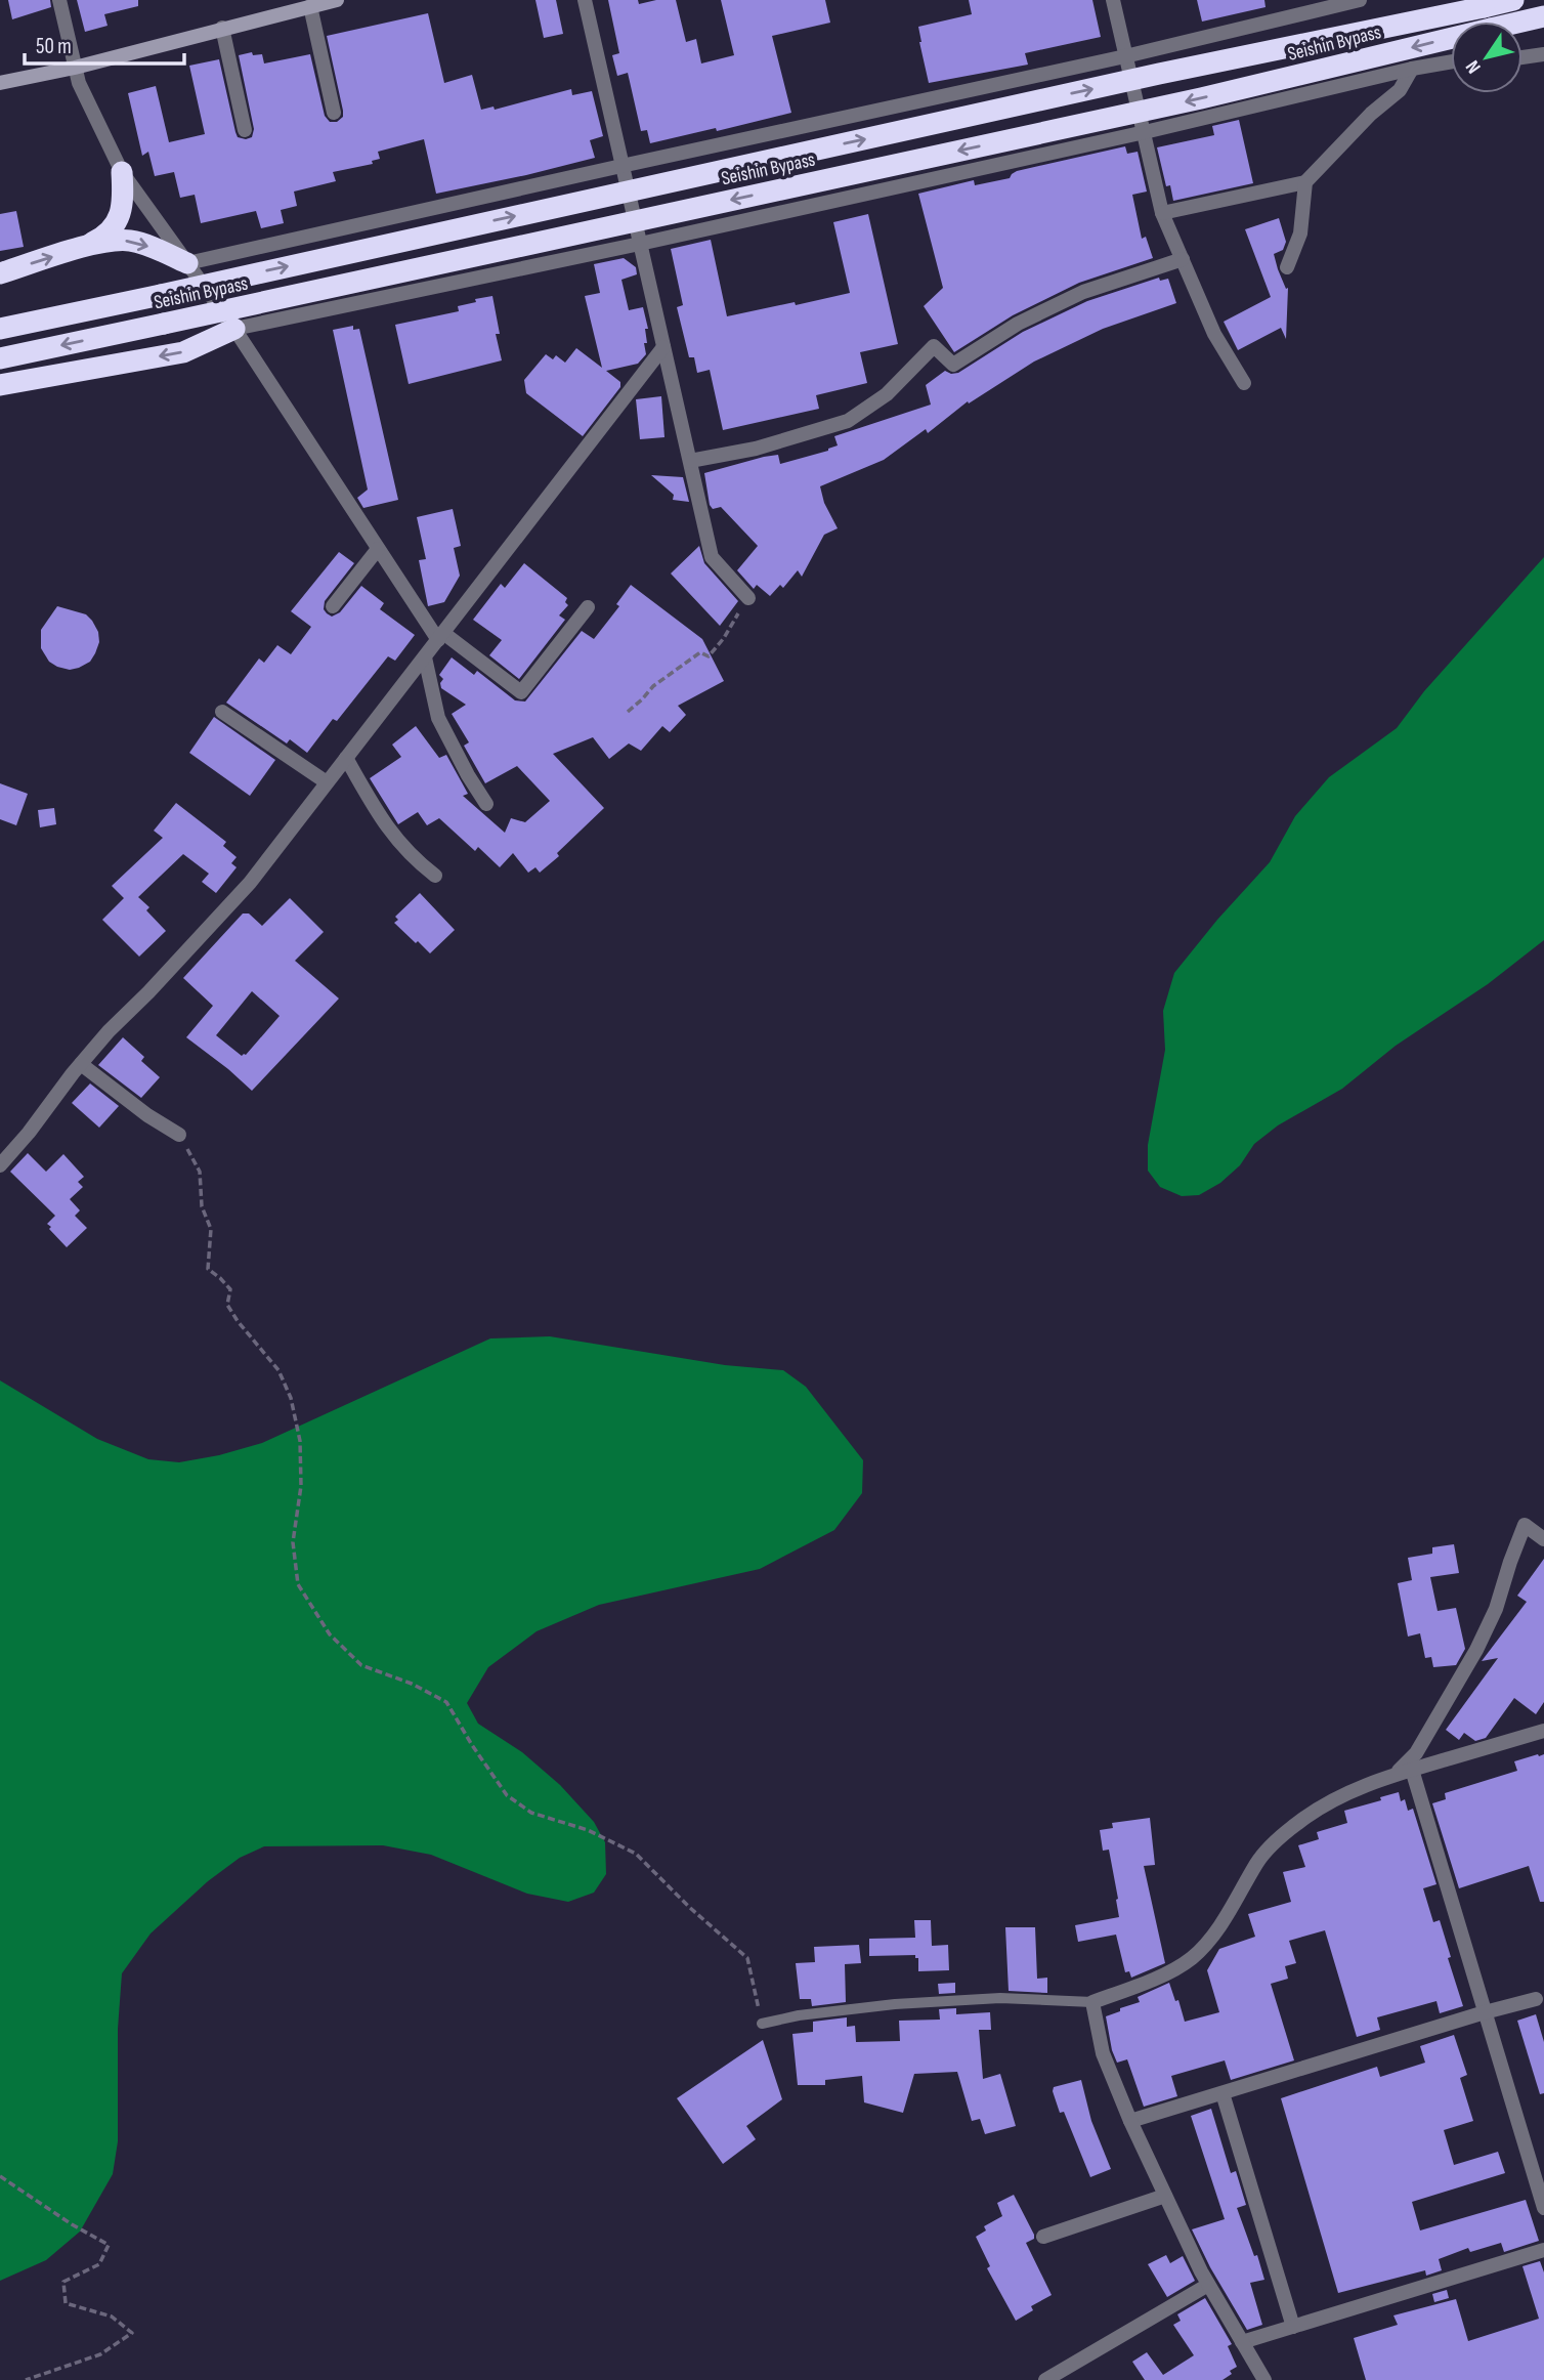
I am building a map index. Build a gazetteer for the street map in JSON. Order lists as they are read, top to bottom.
{
  "streets": {
    "highway": ["Seishin Bypass"]
  },
  "scale_bar": "50 m",
  "north": "bottom left"
}
